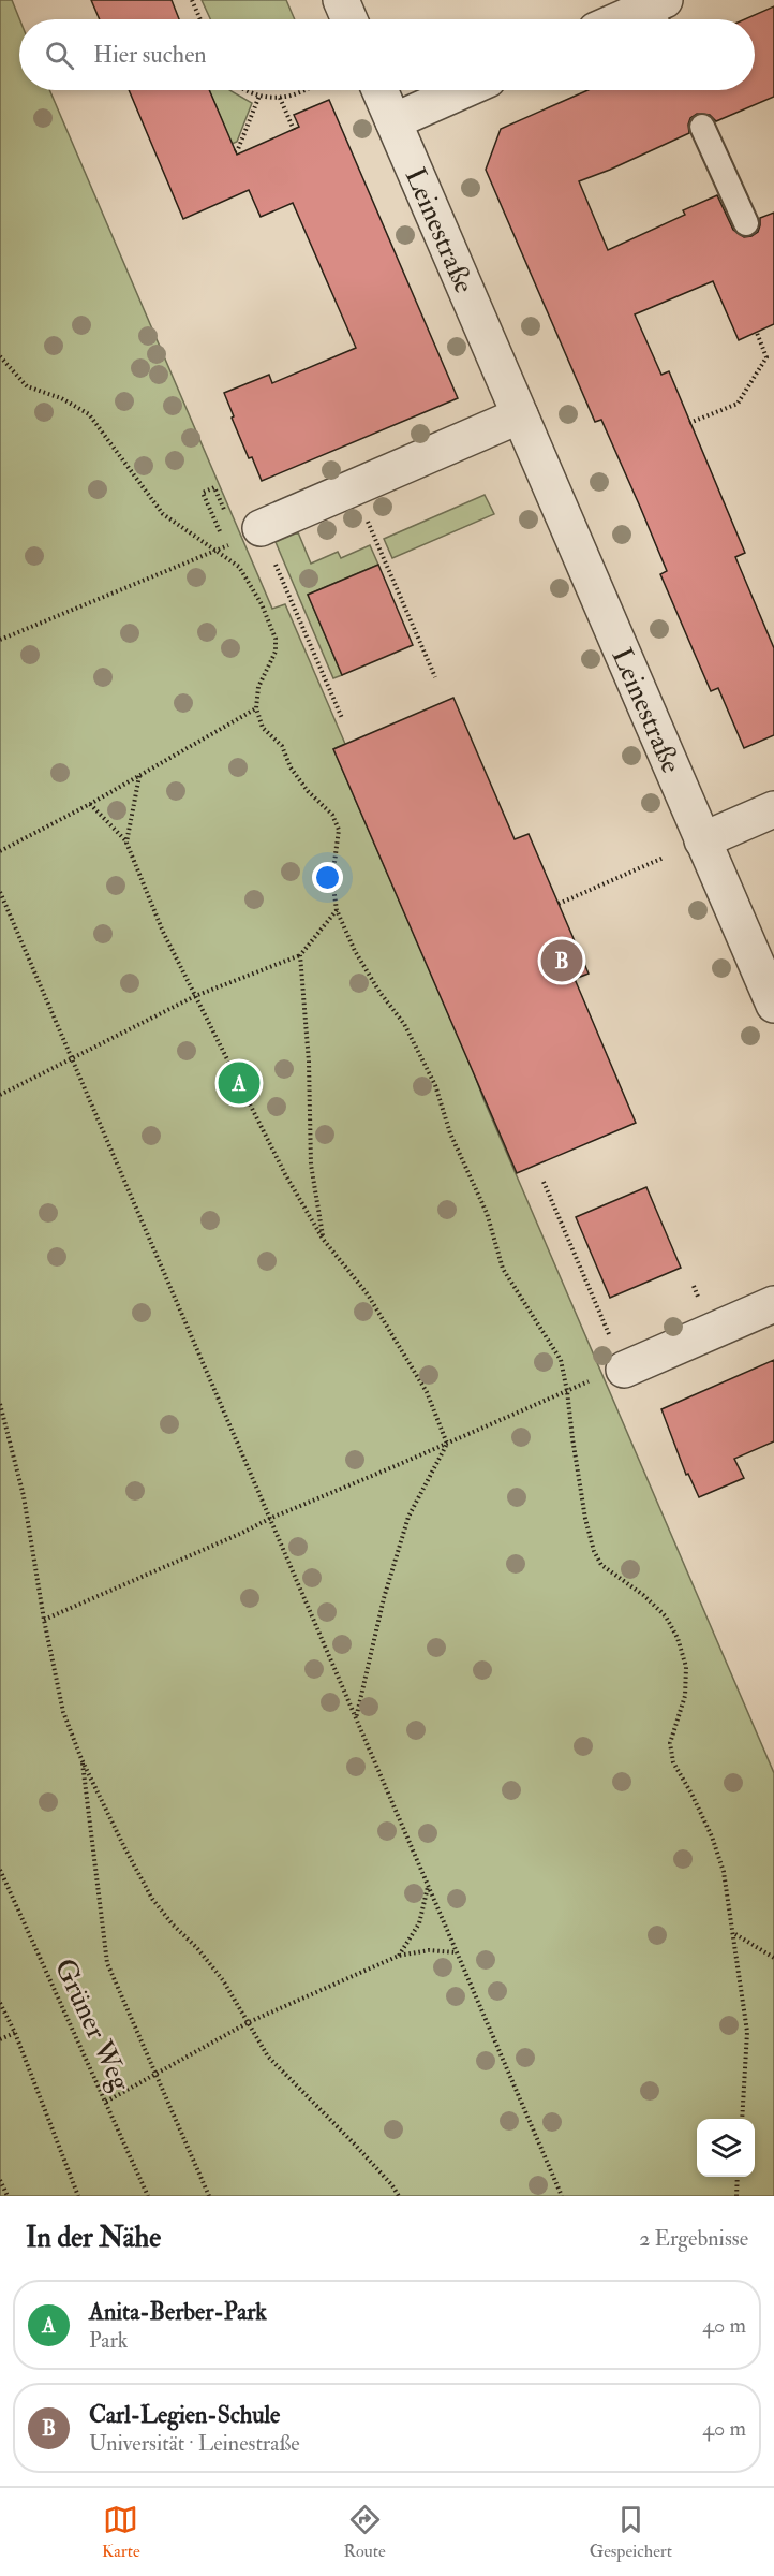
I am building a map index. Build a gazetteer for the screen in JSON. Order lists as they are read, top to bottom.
{
  "streets": {
    "street": ["Leinestraße"],
    "path": ["Grüner Weg"]
  },
  "page": {
    "search": "Hier suchen",
    "pins": ["B", "A"],
    "heading": ["In der Nähe", "2 Ergebnisse"],
    "list": [
      {
        "mark": "A",
        "name": "Anita-Berber-Park",
        "note": "Park",
        "value": "40 m"
      },
      {
        "mark": "B",
        "name": "Carl-Legien-Schule",
        "note": "Universität · Leinestraße",
        "value": "40 m"
      }
    ],
    "nav": ["Karte", "Route", "Gespeichert"]
  }
}
